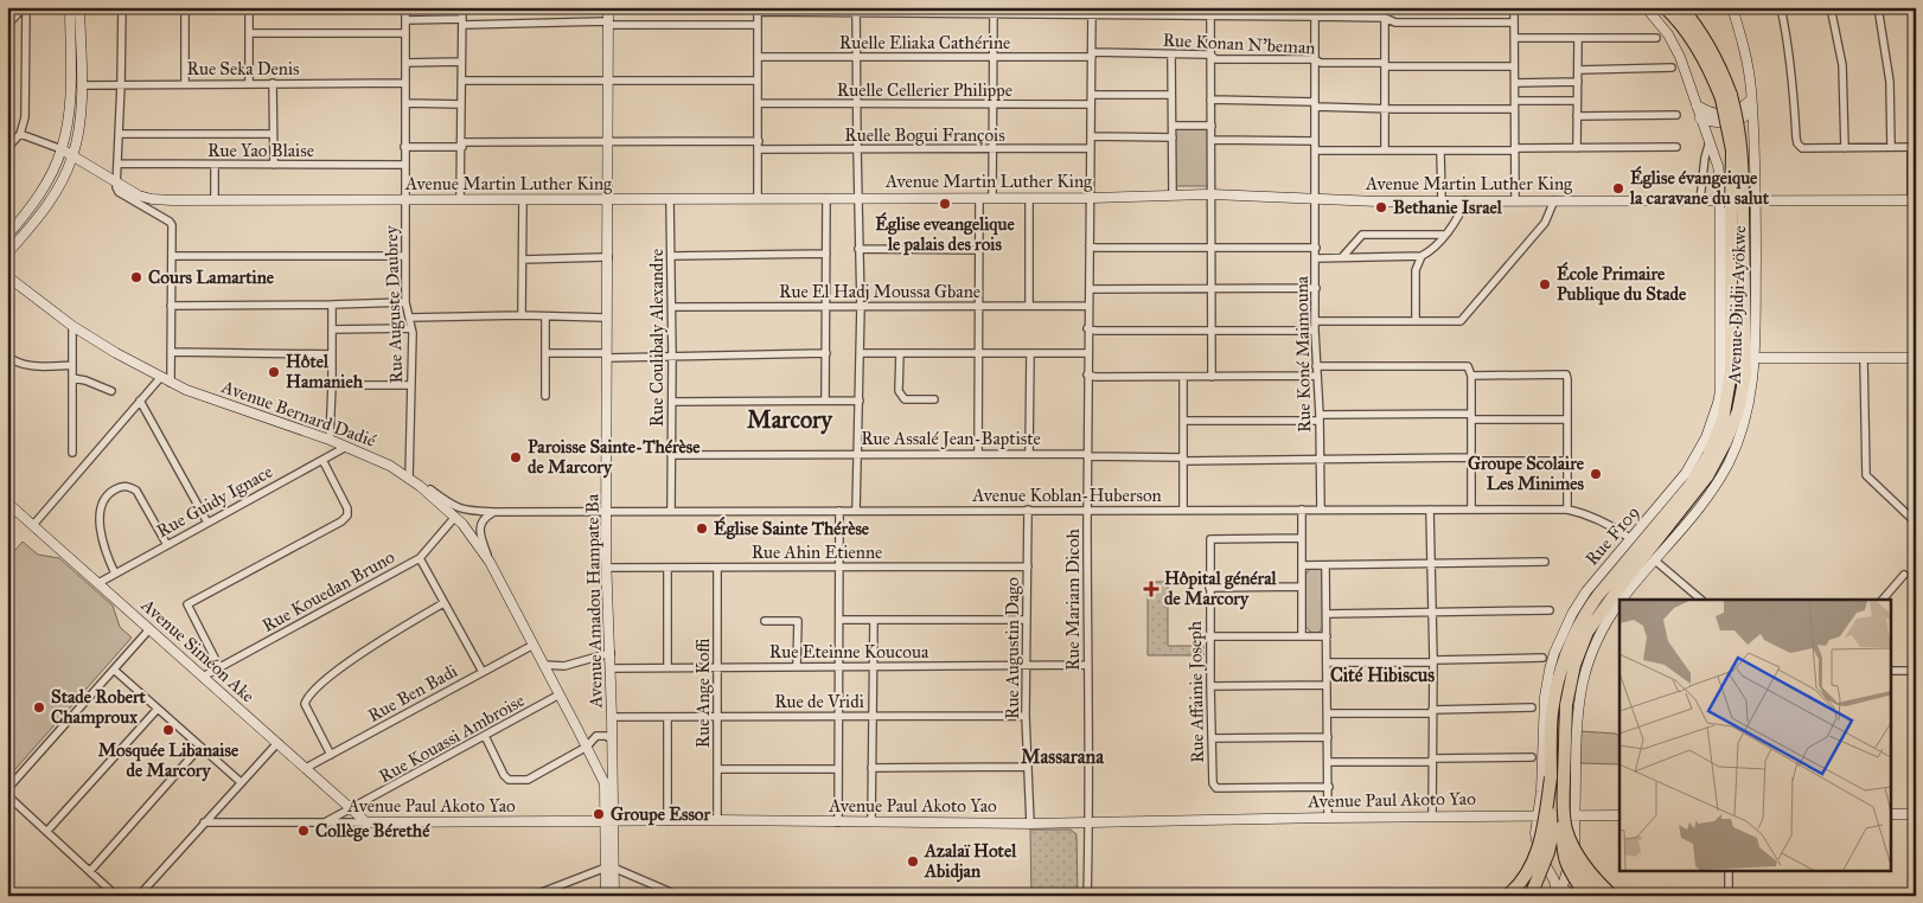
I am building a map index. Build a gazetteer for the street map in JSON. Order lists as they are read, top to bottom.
{
  "streets": {
    "street": [
      "Ruelle Eliaka Cathérine",
      "Rue Konan N'beman",
      "Rue Seka Denis",
      "Ruelle Cellerier Philippe",
      "Ruelle Bogui François",
      "Rue Yao Blaise",
      "Avenue Martin Luther King",
      "Rue El Hadj Moussa Gbane",
      "Rue Auguste Daubrey",
      "Avenue Djidji Ayökwe",
      "Rue Coulibaly Alexandre",
      "Rue Koné Maimouna",
      "Avenue Bernard Dadié",
      "Rue Assalé Jean-Baptiste",
      "Avenue Koblan-Huberson",
      "Rue Guidy Ignace",
      "Rue F109",
      "Rue Ahin Etienne",
      "Rue Kouedan Bruno",
      "Rue Mariam Dicoh",
      "Avenue Amadou Hampate Ba",
      "Rue Augustin Dago",
      "Avenue Siméon Ake",
      "Rue Eteinne Koucoua",
      "Rue Affainie Joseph",
      "Rue Ben Badi",
      "Rue Ange Koffi",
      "Rue de Vridi",
      "Rue Kouassi Ambroise",
      "Avenue Paul Akoto Yao"
    ]
  },
  "crossings": [
    ["Ruelle Eliaka Cathérine", "Rue Konan N'beman"],
    ["Ruelle Eliaka Cathérine", "Rue Mariam Dicoh"],
    ["Rue Konan N'beman", "Rue Koné Maimouna"],
    ["Rue Konan N'beman", "Rue Mariam Dicoh"],
    ["Rue Seka Denis", "Rue Auguste Daubrey"],
    ["Ruelle Cellerier Philippe", "Rue Mariam Dicoh"],
    ["Ruelle Bogui François", "Rue Mariam Dicoh"],
    ["Rue Yao Blaise", "Rue Auguste Daubrey"],
    ["Avenue Martin Luther King", "Rue Auguste Daubrey"],
    ["Avenue Martin Luther King", "Avenue Djidji Ayökwe"],
    ["Avenue Martin Luther King", "Rue Coulibaly Alexandre"],
    ["Avenue Martin Luther King", "Rue Koné Maimouna"],
    ["Avenue Martin Luther King", "Rue F109"],
    ["Avenue Martin Luther King", "Rue Mariam Dicoh"],
    ["Avenue Martin Luther King", "Avenue Amadou Hampate Ba"],
    ["Rue El Hadj Moussa Gbane", "Rue Coulibaly Alexandre"],
    ["Rue El Hadj Moussa Gbane", "Rue Mariam Dicoh"],
    ["Rue Auguste Daubrey", "Avenue Bernard Dadié"],
    ["Avenue Djidji Ayökwe", "Rue F109"],
    ["Avenue Djidji Ayökwe", "Avenue Paul Akoto Yao"],
    ["Rue Coulibaly Alexandre", "Rue Assalé Jean-Baptiste"],
    ["Rue Coulibaly Alexandre", "Avenue Koblan-Huberson"],
    ["Rue Koné Maimouna", "Rue Assalé Jean-Baptiste"],
    ["Rue Koné Maimouna", "Avenue Koblan-Huberson"],
    ["Avenue Bernard Dadié", "Avenue Koblan-Huberson"],
    ["Avenue Bernard Dadié", "Rue Guidy Ignace"],
    ["Avenue Bernard Dadié", "Rue Kouedan Bruno"],
    ["Avenue Bernard Dadié", "Avenue Amadou Hampate Ba"],
    ["Avenue Bernard Dadié", "Rue Ben Badi"],
    ["Avenue Bernard Dadié", "Rue Kouassi Ambroise"],
    ["Rue Assalé Jean-Baptiste", "Rue Mariam Dicoh"],
    ["Avenue Koblan-Huberson", "Rue F109"],
    ["Avenue Koblan-Huberson", "Rue Mariam Dicoh"],
    ["Avenue Koblan-Huberson", "Avenue Amadou Hampate Ba"],
    ["Avenue Koblan-Huberson", "Rue Augustin Dago"],
    ["Rue Guidy Ignace", "Avenue Siméon Ake"],
    ["Rue F109", "Avenue Paul Akoto Yao"],
    ["Rue Ahin Etienne", "Avenue Amadou Hampate Ba"],
    ["Rue Ahin Etienne", "Rue Augustin Dago"],
    ["Rue Ahin Etienne", "Rue Ange Koffi"],
    ["Rue Kouedan Bruno", "Avenue Siméon Ake"],
    ["Rue Mariam Dicoh", "Rue Eteinne Koucoua"],
    ["Rue Mariam Dicoh", "Avenue Paul Akoto Yao"],
    ["Avenue Amadou Hampate Ba", "Rue Eteinne Koucoua"],
    ["Avenue Amadou Hampate Ba", "Rue de Vridi"],
    ["Avenue Amadou Hampate Ba", "Avenue Paul Akoto Yao"],
    ["Rue Augustin Dago", "Rue Eteinne Koucoua"],
    ["Rue Augustin Dago", "Rue de Vridi"],
    ["Rue Augustin Dago", "Avenue Paul Akoto Yao"],
    ["Avenue Siméon Ake", "Rue Ben Badi"],
    ["Avenue Siméon Ake", "Rue Kouassi Ambroise"],
    ["Avenue Siméon Ake", "Avenue Paul Akoto Yao"],
    ["Rue Eteinne Koucoua", "Rue Ange Koffi"],
    ["Rue Ange Koffi", "Rue de Vridi"],
    ["Rue Ange Koffi", "Avenue Paul Akoto Yao"],
    ["Rue Kouassi Ambroise", "Avenue Paul Akoto Yao"]
  ],
  "districts": ["Marcory", "Cité Hibiscus", "Massarana"],
  "places": {
    "other": [
      "Église évangeique la caravane du salut",
      "Église eveangelique le palais des rois",
      "Bethanie Israel",
      "Cours Lamartine",
      "École Primaire Publique du Stade",
      "Hôtel Hamanieh",
      "Paroisse Sainte-Thérèse de Marcory",
      "Groupe Scolaire Les Minimes",
      "Église Sainte Thérèse",
      "Stade Robert Champroux",
      "Mosquée Libanaise de Marcory",
      "Groupe Essor",
      "Collège Bérethé",
      "Azalaï Hotel Abidjan"
    ],
    "health": ["Hôpital général de Marcory"]
  }
}
